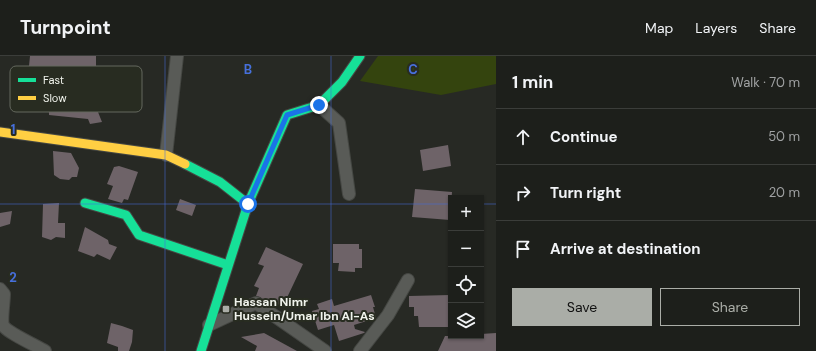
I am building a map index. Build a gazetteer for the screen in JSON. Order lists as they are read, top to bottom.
{
  "places": {
    "transit": ["Hassan Nimr Hussein/Umar Ibn Al-As"]
  },
  "legend": ["Fast", "Slow"],
  "page": {
    "header": "Turnpoint",
    "nav": ["Map", "Layers", "Share"],
    "heading": ["1 min", "Walk · 70 m"],
    "list": [
      ["Continue", "50 m"],
      ["Turn right", "20 m"],
      "Arrive at destination"
    ],
    "map_buttons": ["+", "−"],
    "buttons": ["Save", "Share"]
  },
  "grid": {
    "columns": ["B", "C"],
    "rows": ["1", "2"]
  }
}
